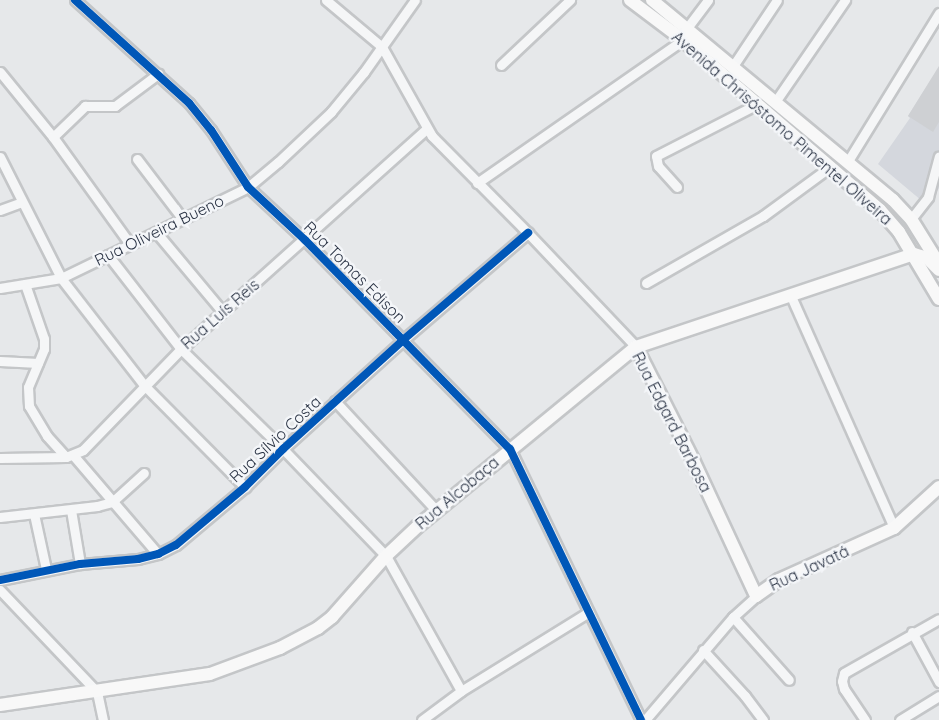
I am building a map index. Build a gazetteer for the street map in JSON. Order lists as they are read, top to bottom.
{
  "streets": {
    "main road": [
      "Avenida Chrisóstomo Pimentel Oliveira",
      "Rua Edgard Barbosa",
      "Rua Alcobaça",
      "Rua Javatá"
    ],
    "street": [
      "Rua Oliveira Bueno",
      "Rua Tomas Edison",
      "Rua Luís Reis",
      "Rua Sílvio Costa"
    ]
  },
  "crossings": [
    ["Avenida Chrisóstomo Pimentel Oliveira", "Rua Alcobaça"],
    ["Rua Oliveira Bueno", "Rua Tomas Edison"],
    ["Rua Oliveira Bueno", "Rua Edgard Barbosa"],
    ["Rua Tomas Edison", "Rua Luís Reis"],
    ["Rua Tomas Edison", "Rua Sílvio Costa"],
    ["Rua Tomas Edison", "Rua Alcobaça"],
    ["Rua Tomas Edison", "Rua Javatá"],
    ["Rua Luís Reis", "Rua Edgard Barbosa"],
    ["Rua Edgard Barbosa", "Rua Sílvio Costa"],
    ["Rua Edgard Barbosa", "Rua Alcobaça"],
    ["Rua Edgard Barbosa", "Rua Javatá"]
  ]
}
